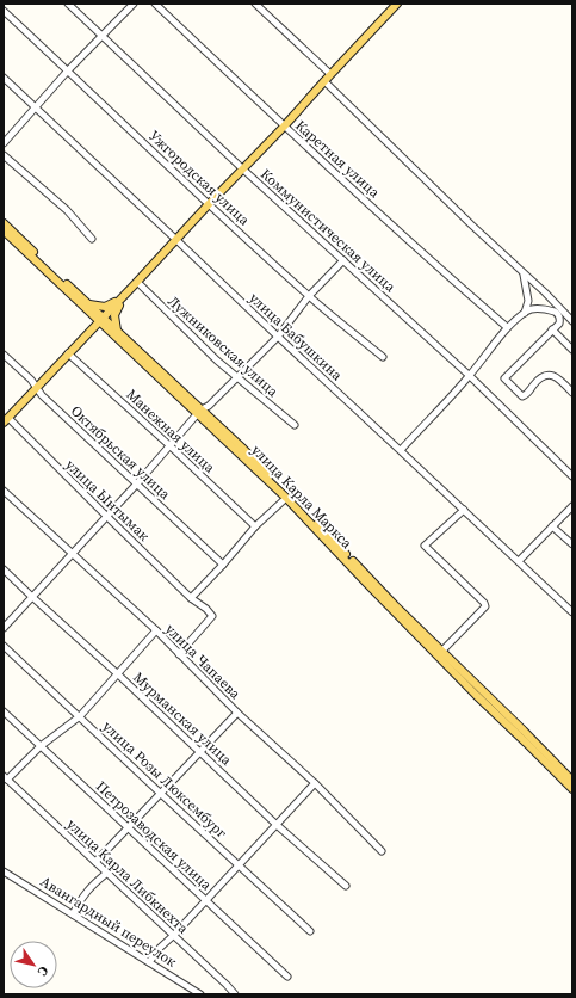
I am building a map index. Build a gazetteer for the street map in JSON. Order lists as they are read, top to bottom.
{
  "streets": {
    "main road": ["улица Карла Маркса"],
    "street": [
      "Каретная улица",
      "Ужгородская улица",
      "Коммунистическая улица",
      "улица Бабушкина",
      "Лужниковская улица",
      "Манежная улица",
      "Октябрьская улица",
      "улица Ынтымак",
      "улица Чапаева",
      "Мурманская улица",
      "улица Розы Люксембург",
      "Петрозаводская улица",
      "улица Карла Либкнехта",
      "Авангардный переулок"
    ]
  },
  "crossings": [
    ["улица Ынтымак", "улица Чапаева"]
  ],
  "north": "bottom right"
}
